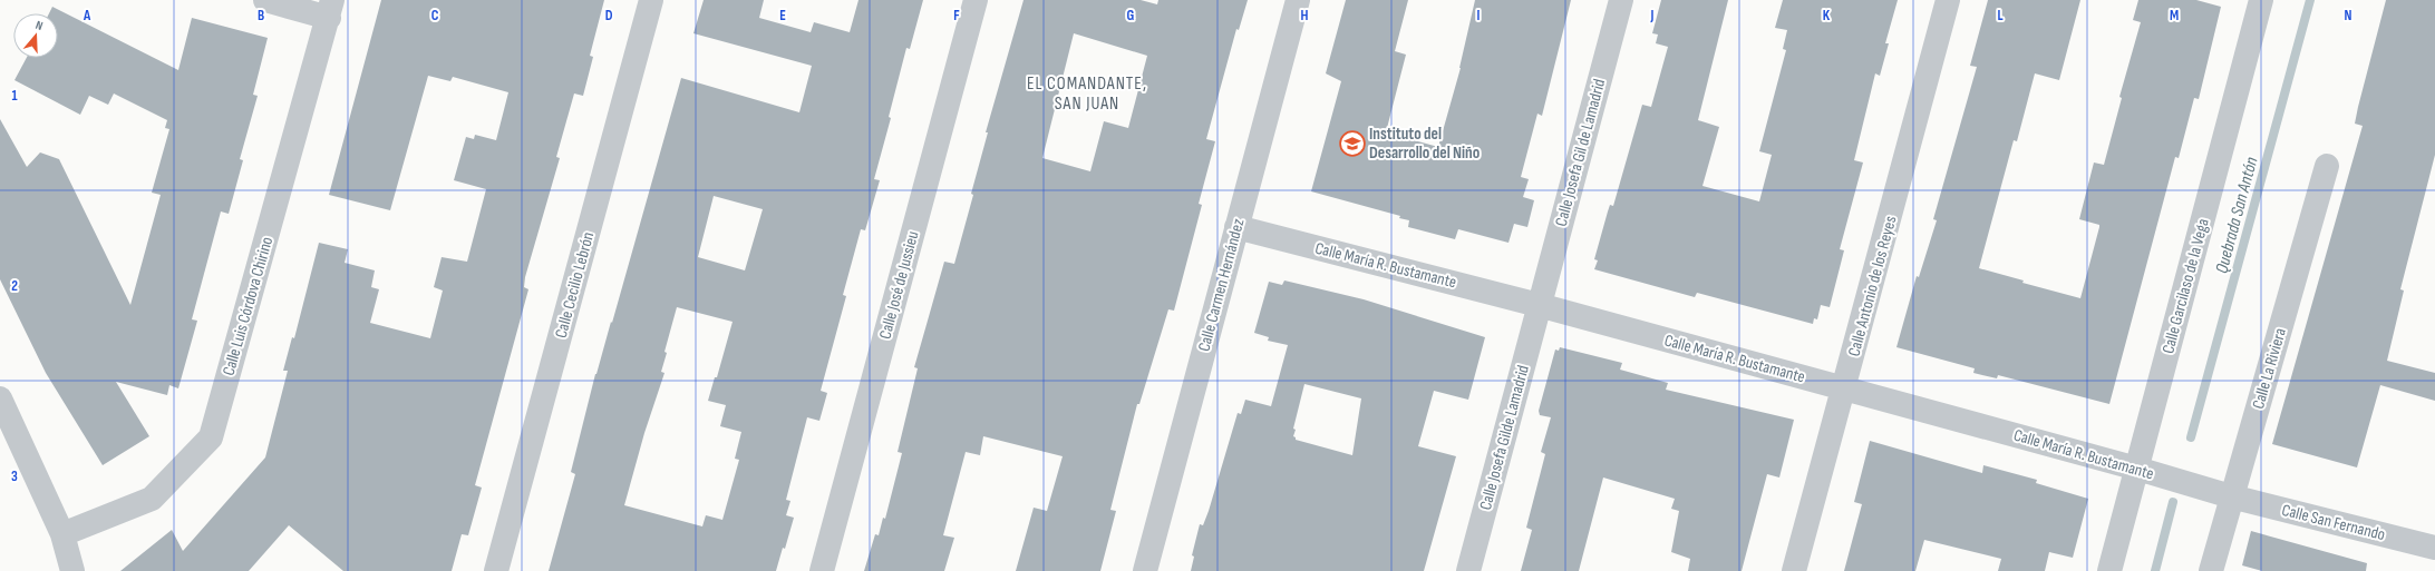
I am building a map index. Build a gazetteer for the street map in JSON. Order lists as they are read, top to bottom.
{
  "streets": {
    "street": [
      "Calle Josefa Gil de Lamadrid",
      "Calle María R. Bustamante",
      "Calle Cecilio Lebrón",
      "Calle José de Jussieu",
      "Calle Carmen Hernández",
      "Calle Antonio de los Reyes",
      "Calle Garcilaso de la Vega",
      "Calle Luis Córdova Chirino",
      "Calle La Riviera",
      "Calle Josefa Gilde Lamadrid",
      "Calle San Fernando"
    ]
  },
  "crossings": [
    ["Calle Josefa Gil de Lamadrid", "Calle María R. Bustamante"],
    ["Calle Josefa Gil de Lamadrid", "Calle Josefa Gilde Lamadrid"],
    ["Calle María R. Bustamante", "Calle Carmen Hernández"],
    ["Calle María R. Bustamante", "Calle Antonio de los Reyes"],
    ["Calle María R. Bustamante", "Calle Garcilaso de la Vega"],
    ["Calle María R. Bustamante", "Calle La Riviera"],
    ["Calle María R. Bustamante", "Calle Josefa Gilde Lamadrid"],
    ["Calle María R. Bustamante", "Calle San Fernando"],
    ["Calle La Riviera", "Calle San Fernando"]
  ],
  "districts": ["EL COMANDANTE, SAN JUAN"],
  "water": ["Quebrada San Antón"],
  "places": {
    "school or university": ["Instituto del Desarrollo del Niño"]
  },
  "north": "top",
  "grid": {
    "columns": [
      "A",
      "B",
      "C",
      "D",
      "E",
      "F",
      "G",
      "H",
      "I",
      "J",
      "K",
      "L",
      "M",
      "N"
    ],
    "rows": ["1", "2", "3"]
  }
}
